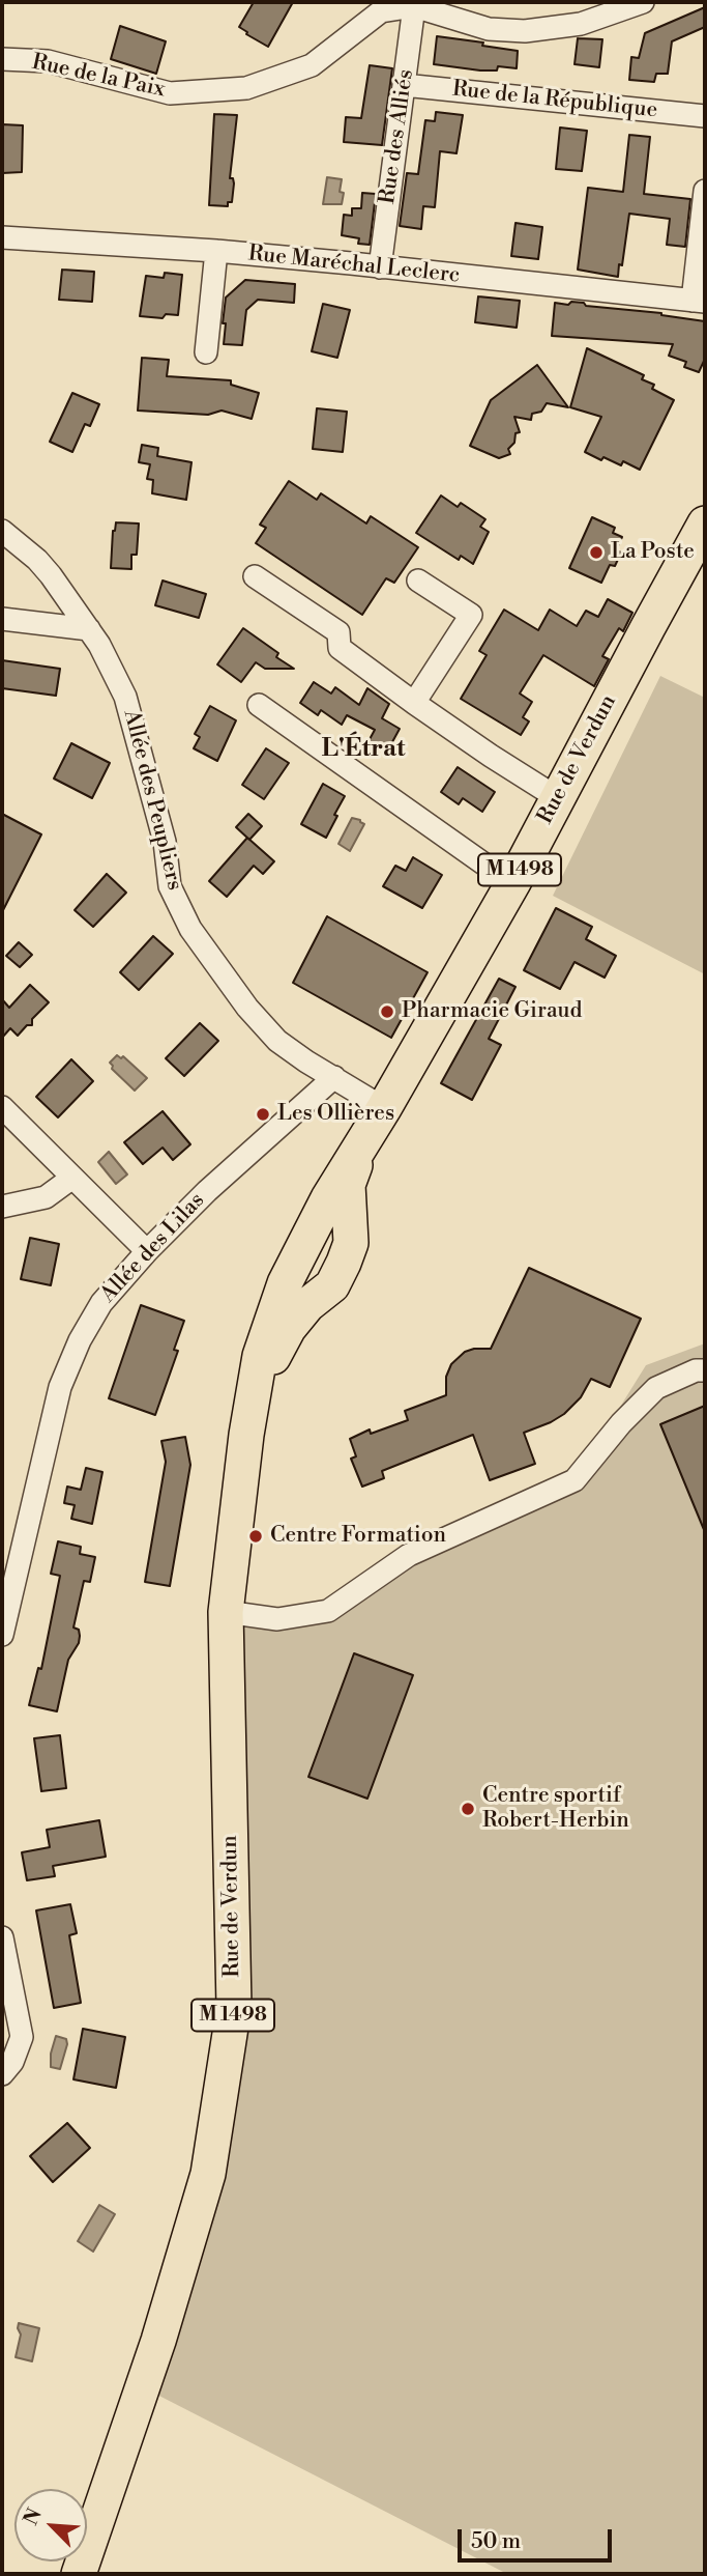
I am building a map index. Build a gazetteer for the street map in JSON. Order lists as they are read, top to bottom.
{
  "streets": {
    "main road": ["Rue de Verdun", "M 1498"],
    "street": [
      "Rue de la Paix",
      "Rue de la République",
      "Rue des Alliés",
      "Rue Maréchal Leclerc",
      "Allée des Peupliers",
      "Allée des Lilas"
    ]
  },
  "crossings": [
    ["Rue de la Paix", "Rue des Alliés"],
    ["Rue de la République", "Rue des Alliés"],
    ["Rue des Alliés", "Rue Maréchal Leclerc"],
    ["Rue de Verdun", "Allée des Peupliers"],
    ["Allée des Peupliers", "Allée des Lilas"]
  ],
  "districts": ["L'Étrat"],
  "places": [
    "La Poste",
    "Pharmacie Giraud",
    "Les Ollières",
    "Centre Formation",
    "Centre sportif Robert-Herbin"
  ],
  "scale_bar": "50 m",
  "north": "top left"
}
